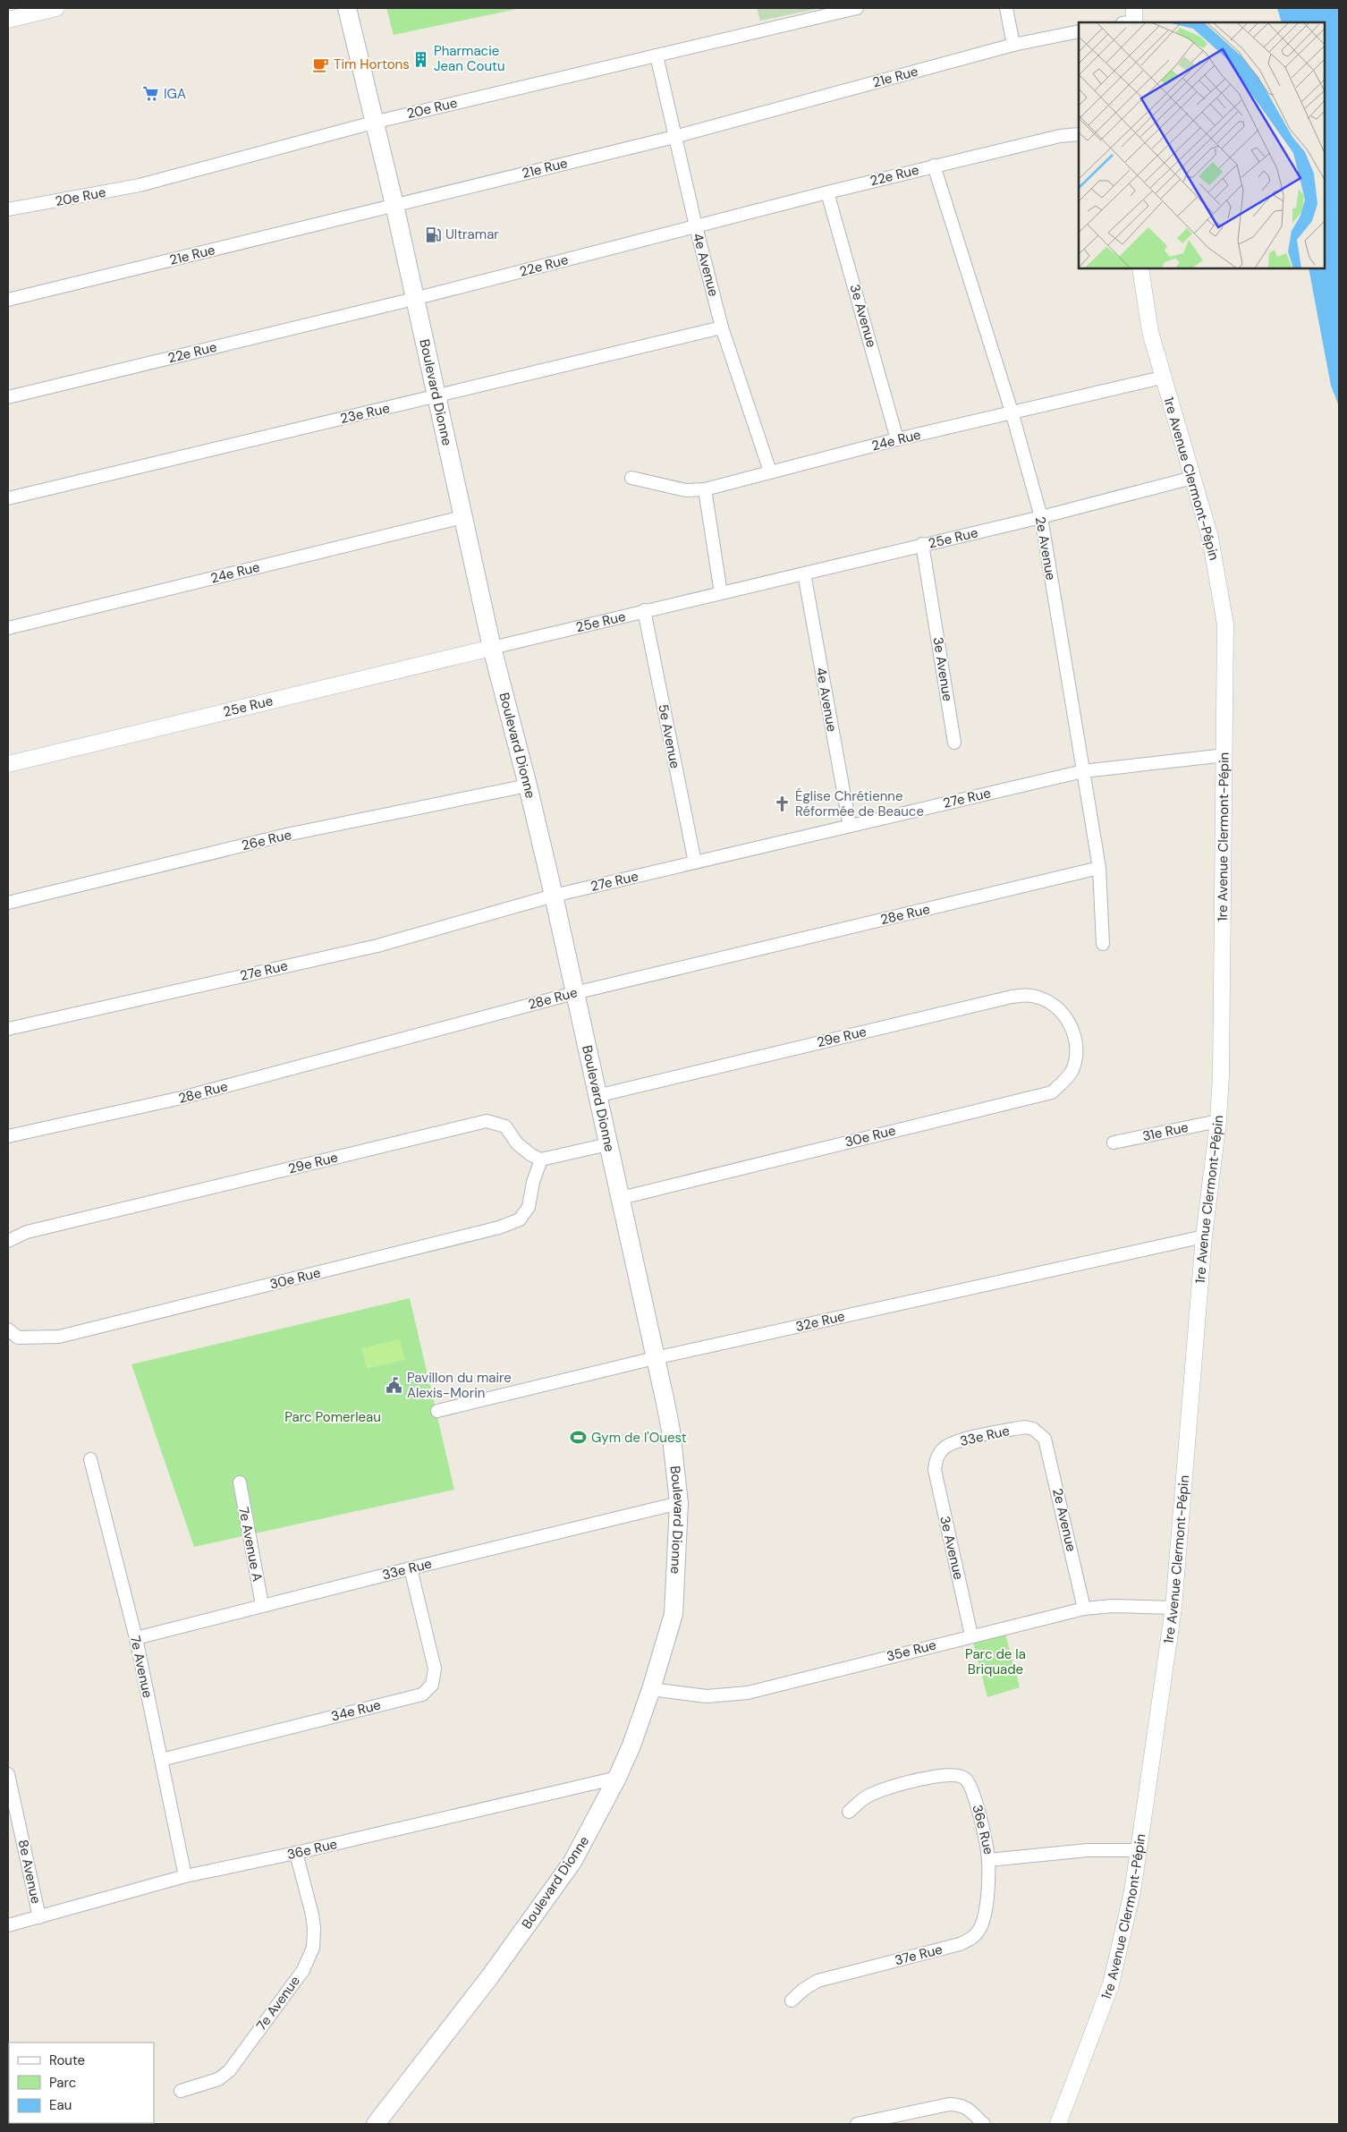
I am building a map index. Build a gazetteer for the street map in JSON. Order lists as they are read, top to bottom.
{
  "streets": {
    "main road": ["Boulevard Dionne"],
    "street": [
      "21e Rue",
      "20e Rue",
      "22e Rue",
      "4e Avenue",
      "3e Avenue",
      "23e Rue",
      "24e Rue",
      "1re Avenue Clermont-Pépin",
      "25e Rue",
      "2e Avenue",
      "5e Avenue",
      "27e Rue",
      "26e Rue",
      "28e Rue",
      "29e Rue",
      "31e Rue",
      "30e Rue",
      "32e Rue",
      "33e Rue",
      "7e Avenue A",
      "35e Rue",
      "7e Avenue",
      "34e Rue",
      "36e Rue",
      "8e Avenue",
      "37e Rue"
    ]
  },
  "crossings": [
    ["21e Rue", "4e Avenue"],
    ["21e Rue", "Boulevard Dionne"],
    ["20e Rue", "4e Avenue"],
    ["20e Rue", "Boulevard Dionne"],
    ["22e Rue", "4e Avenue"],
    ["22e Rue", "3e Avenue"],
    ["22e Rue", "Boulevard Dionne"],
    ["22e Rue", "2e Avenue"],
    ["4e Avenue", "23e Rue"],
    ["4e Avenue", "24e Rue"],
    ["4e Avenue", "25e Rue"],
    ["4e Avenue", "27e Rue"],
    ["3e Avenue", "24e Rue"],
    ["3e Avenue", "25e Rue"],
    ["3e Avenue", "33e Rue"],
    ["3e Avenue", "35e Rue"],
    ["Boulevard Dionne", "23e Rue"],
    ["Boulevard Dionne", "24e Rue"],
    ["Boulevard Dionne", "25e Rue"],
    ["Boulevard Dionne", "27e Rue"],
    ["Boulevard Dionne", "26e Rue"],
    ["Boulevard Dionne", "28e Rue"],
    ["Boulevard Dionne", "29e Rue"],
    ["Boulevard Dionne", "30e Rue"],
    ["Boulevard Dionne", "32e Rue"],
    ["Boulevard Dionne", "33e Rue"],
    ["Boulevard Dionne", "35e Rue"],
    ["Boulevard Dionne", "36e Rue"],
    ["24e Rue", "1re Avenue Clermont-Pépin"],
    ["24e Rue", "2e Avenue"],
    ["1re Avenue Clermont-Pépin", "25e Rue"],
    ["1re Avenue Clermont-Pépin", "27e Rue"],
    ["1re Avenue Clermont-Pépin", "31e Rue"],
    ["1re Avenue Clermont-Pépin", "32e Rue"],
    ["1re Avenue Clermont-Pépin", "35e Rue"],
    ["1re Avenue Clermont-Pépin", "36e Rue"],
    ["25e Rue", "2e Avenue"],
    ["25e Rue", "5e Avenue"],
    ["2e Avenue", "27e Rue"],
    ["2e Avenue", "28e Rue"],
    ["2e Avenue", "33e Rue"],
    ["2e Avenue", "35e Rue"],
    ["5e Avenue", "27e Rue"],
    ["29e Rue", "30e Rue"],
    ["33e Rue", "7e Avenue A"],
    ["33e Rue", "7e Avenue"],
    ["33e Rue", "34e Rue"],
    ["7e Avenue", "34e Rue"],
    ["7e Avenue", "36e Rue"],
    ["36e Rue", "8e Avenue"],
    ["36e Rue", "37e Rue"]
  ],
  "parks": ["Parc Pomerleau", "Parc de la Briquade"],
  "places": {
    "building": ["Pharmacie Jean Coutu"],
    "cafe": ["Tim Hortons"],
    "supermarket": ["IGA"],
    "fuel station": ["Ultramar"],
    "church": ["Église Chrétienne Réformée de Beauce"],
    "public building": ["Pavillon du maire Alexis-Morin"],
    "sports": ["Gym de l'Ouest"]
  },
  "legend": ["Route", "Parc", "Eau"]
}
